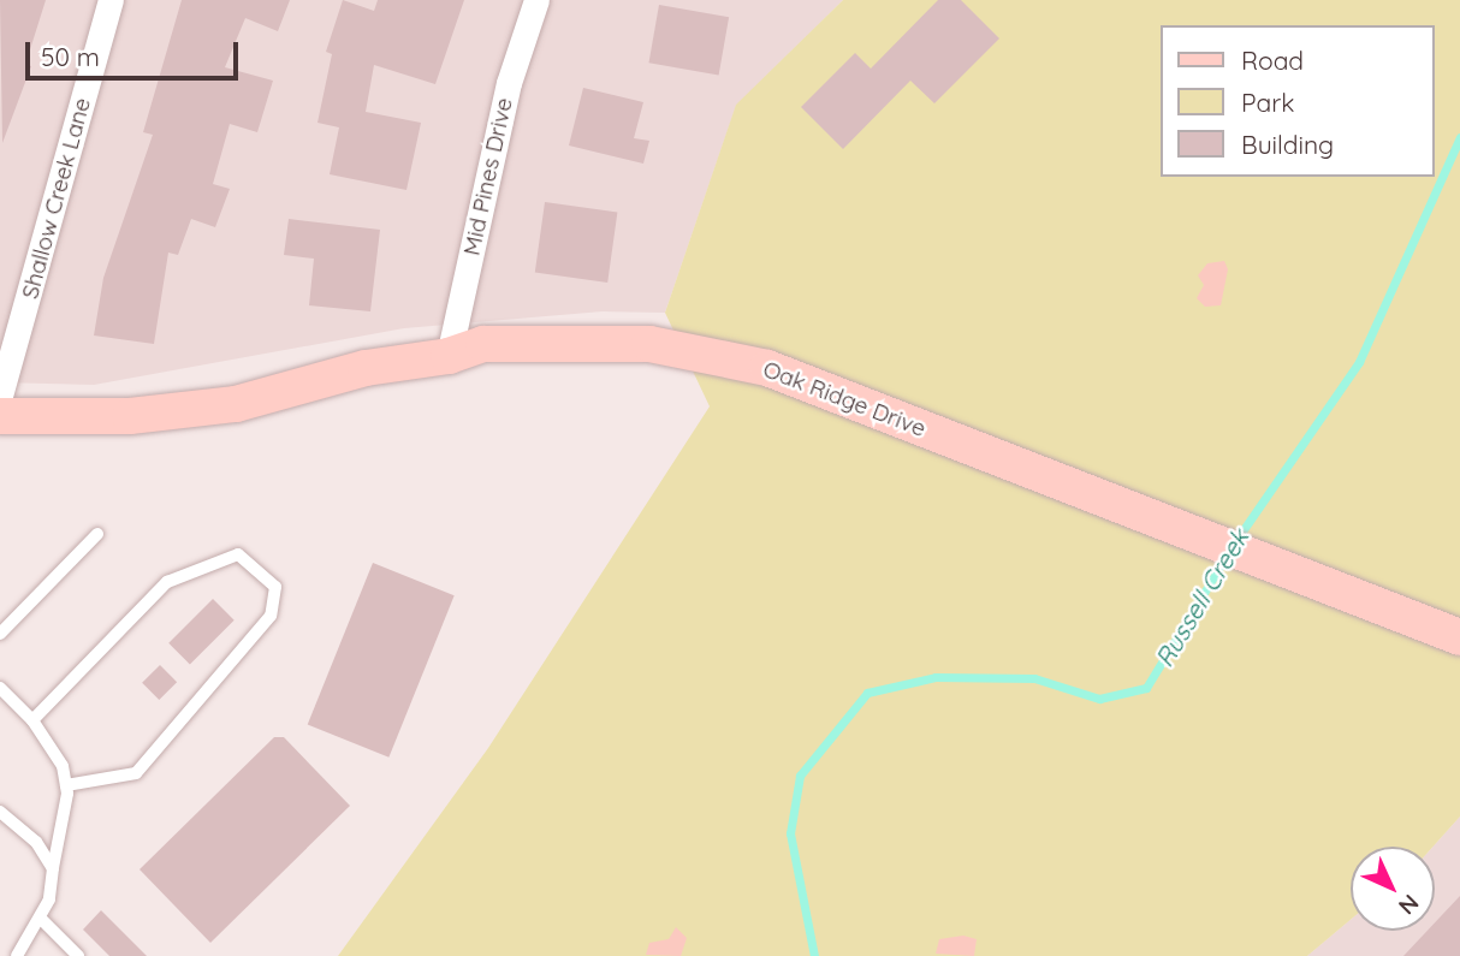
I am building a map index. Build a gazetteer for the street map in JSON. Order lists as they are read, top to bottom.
{
  "streets": {
    "street": ["Mid Pines Drive", "Shallow Creek Lane", "Oak Ridge Drive"]
  },
  "crossings": [
    ["Mid Pines Drive", "Oak Ridge Drive"]
  ],
  "water": ["Russell Creek"],
  "legend": ["Road", "Park", "Building"],
  "scale_bar": "50 m",
  "north": "bottom right"
}
